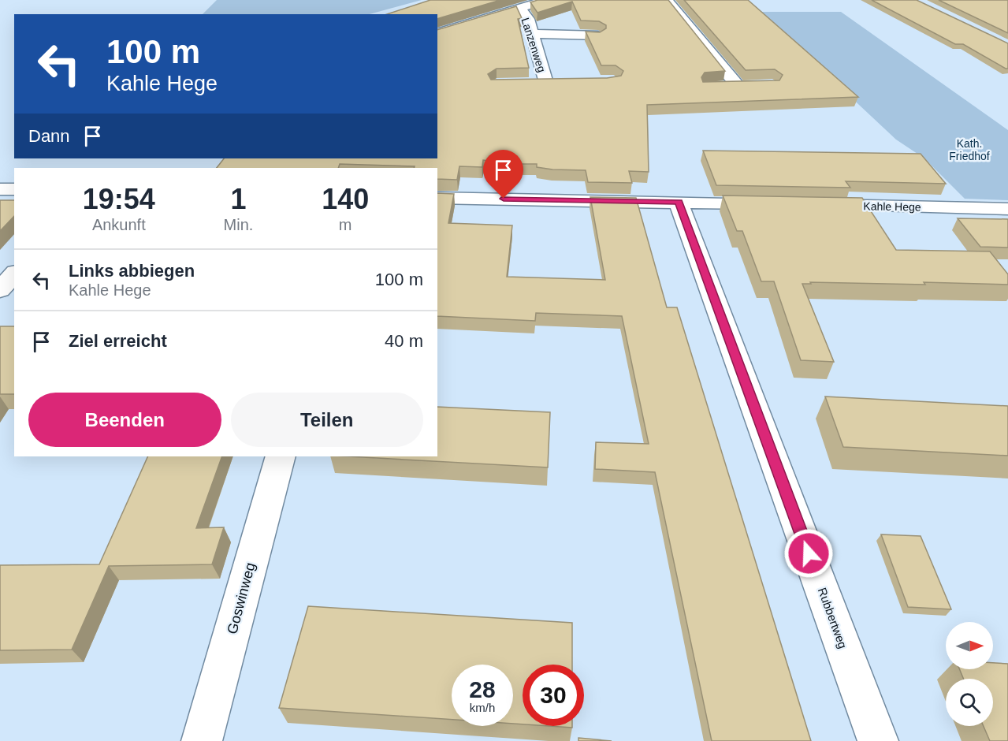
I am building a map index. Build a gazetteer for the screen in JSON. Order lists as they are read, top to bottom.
{
  "streets": {
    "street": [
      "Lanzenweg",
      "Kahle Hege",
      "Goswinweg",
      "Rubbertweg"
    ]
  },
  "parks": ["Kath. Friedhof"],
  "north": "right",
  "page": {
    "turn": ["100 m", "Kahle Hege"],
    "then": "Dann",
    "eta": [
      "19:54",
      "Ankunft",
      "1",
      "Min.",
      "140",
      "m"
    ],
    "list": [
      {
        "name": "Links abbiegen",
        "note": "Kahle Hege",
        "value": "100 m"
      },
      {
        "name": "Ziel erreicht",
        "value": "40 m"
      }
    ],
    "buttons": ["Beenden", "Teilen"],
    "speed": "28 km/h",
    "limit": "30"
  }
}
